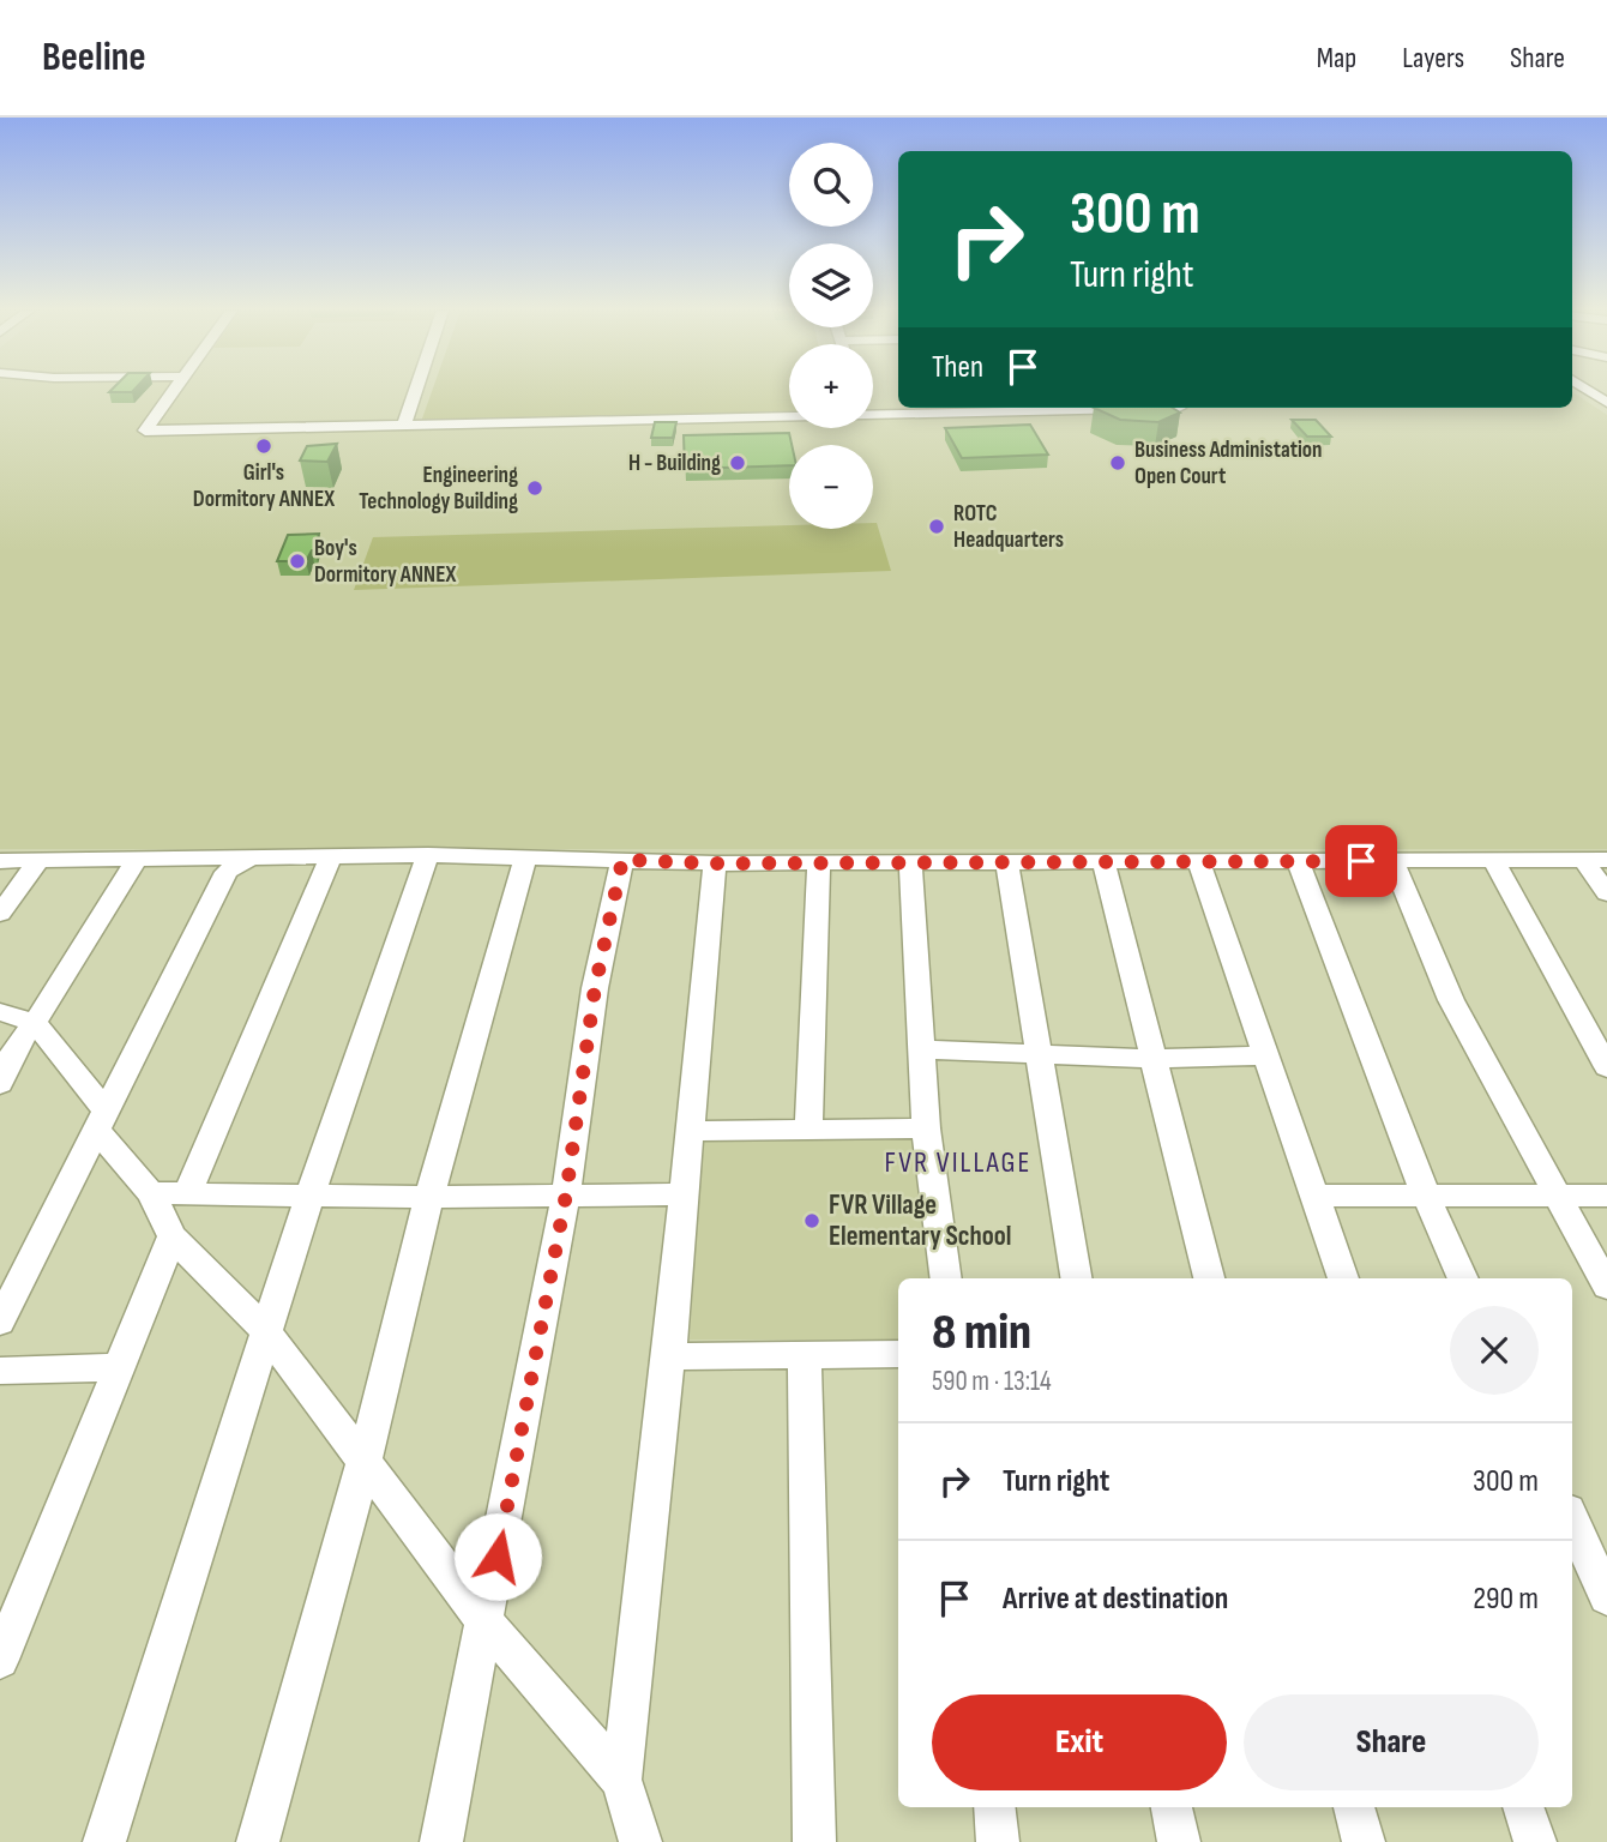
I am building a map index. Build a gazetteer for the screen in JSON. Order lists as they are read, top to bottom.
{
  "districts": ["FVR VILLAGE"],
  "places": [
    "Girl's Dormitory ANNEX",
    "H - Building",
    "Business Administation Open Court",
    "Engineering Technology Building",
    "ROTC Headquarters",
    "Boy's Dormitory ANNEX",
    "FVR Village Elementary School"
  ],
  "page": {
    "header": "Beeline",
    "nav": ["Map", "Layers", "Share"],
    "map_buttons": ["+", "−"],
    "turn": ["300 m", "Turn right"],
    "then": "Then",
    "heading": ["8 min", "590 m · 13:14"],
    "list": [
      {
        "name": "Turn right",
        "value": "300 m"
      },
      {
        "name": "Arrive at destination",
        "value": "290 m"
      }
    ],
    "buttons": ["Exit", "Share"]
  }
}
